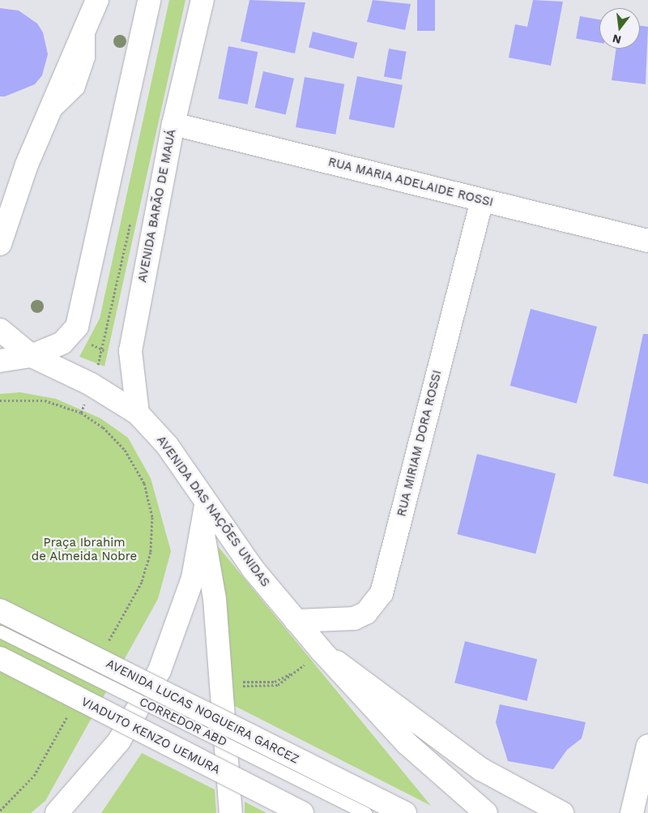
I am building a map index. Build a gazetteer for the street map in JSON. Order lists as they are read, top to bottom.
{
  "streets": {
    "street": [
      "RUA MARIA ADELAIDE ROSSI",
      "AVENIDA BARÃO DE MAUÁ",
      "RUA MIRIAM DORA ROSSI",
      "AVENIDA DAS NAÇÕES UNIDAS",
      "AVENIDA LUCAS NOGUEIRA GARCEZ",
      "VIADUTO KENZO UEMURA"
    ],
    "lane": ["CORREDOR ABD"]
  },
  "crossings": [
    ["RUA MARIA ADELAIDE ROSSI", "AVENIDA BARÃO DE MAUÁ"],
    ["RUA MARIA ADELAIDE ROSSI", "RUA MIRIAM DORA ROSSI"],
    ["AVENIDA BARÃO DE MAUÁ", "AVENIDA DAS NAÇÕES UNIDAS"],
    ["RUA MIRIAM DORA ROSSI", "AVENIDA DAS NAÇÕES UNIDAS"]
  ],
  "parks": ["Praça Ibrahim de Almeida Nobre"],
  "north": "bottom"
}
